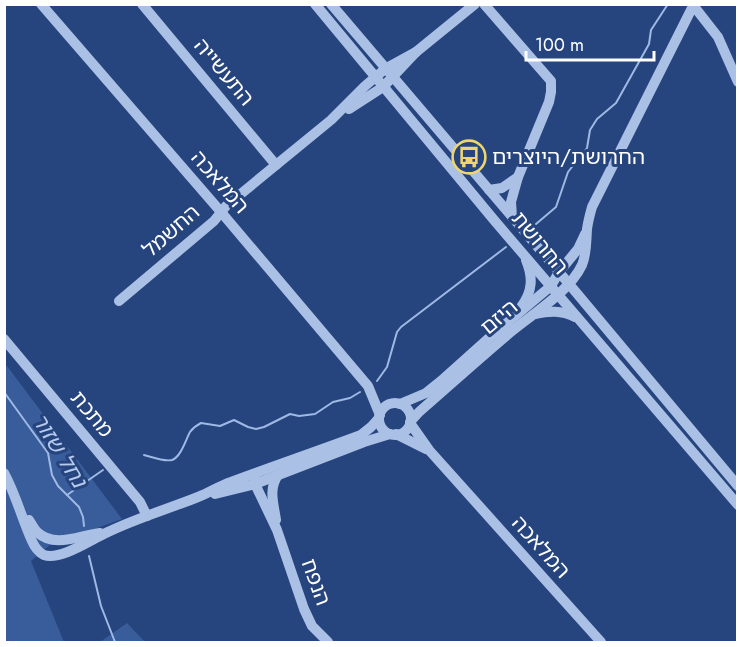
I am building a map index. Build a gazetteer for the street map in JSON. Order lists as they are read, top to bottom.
{
  "streets": {
    "street": [
      "התעשייה",
      "המלאכה",
      "החשמל",
      "החרושת",
      "היזם",
      "מתכת",
      "הנפח"
    ]
  },
  "crossings": [
    ["התעשייה", "החשמל"],
    ["המלאכה", "החשמל"],
    ["המלאכה", "היזם"],
    ["החשמל", "החרושת"],
    ["החרושת", "היזם"]
  ],
  "water": ["נחל שזור"],
  "places": {
    "bus stop": ["החרושת/היוצרים"]
  },
  "scale_bar": "100 m"
}
